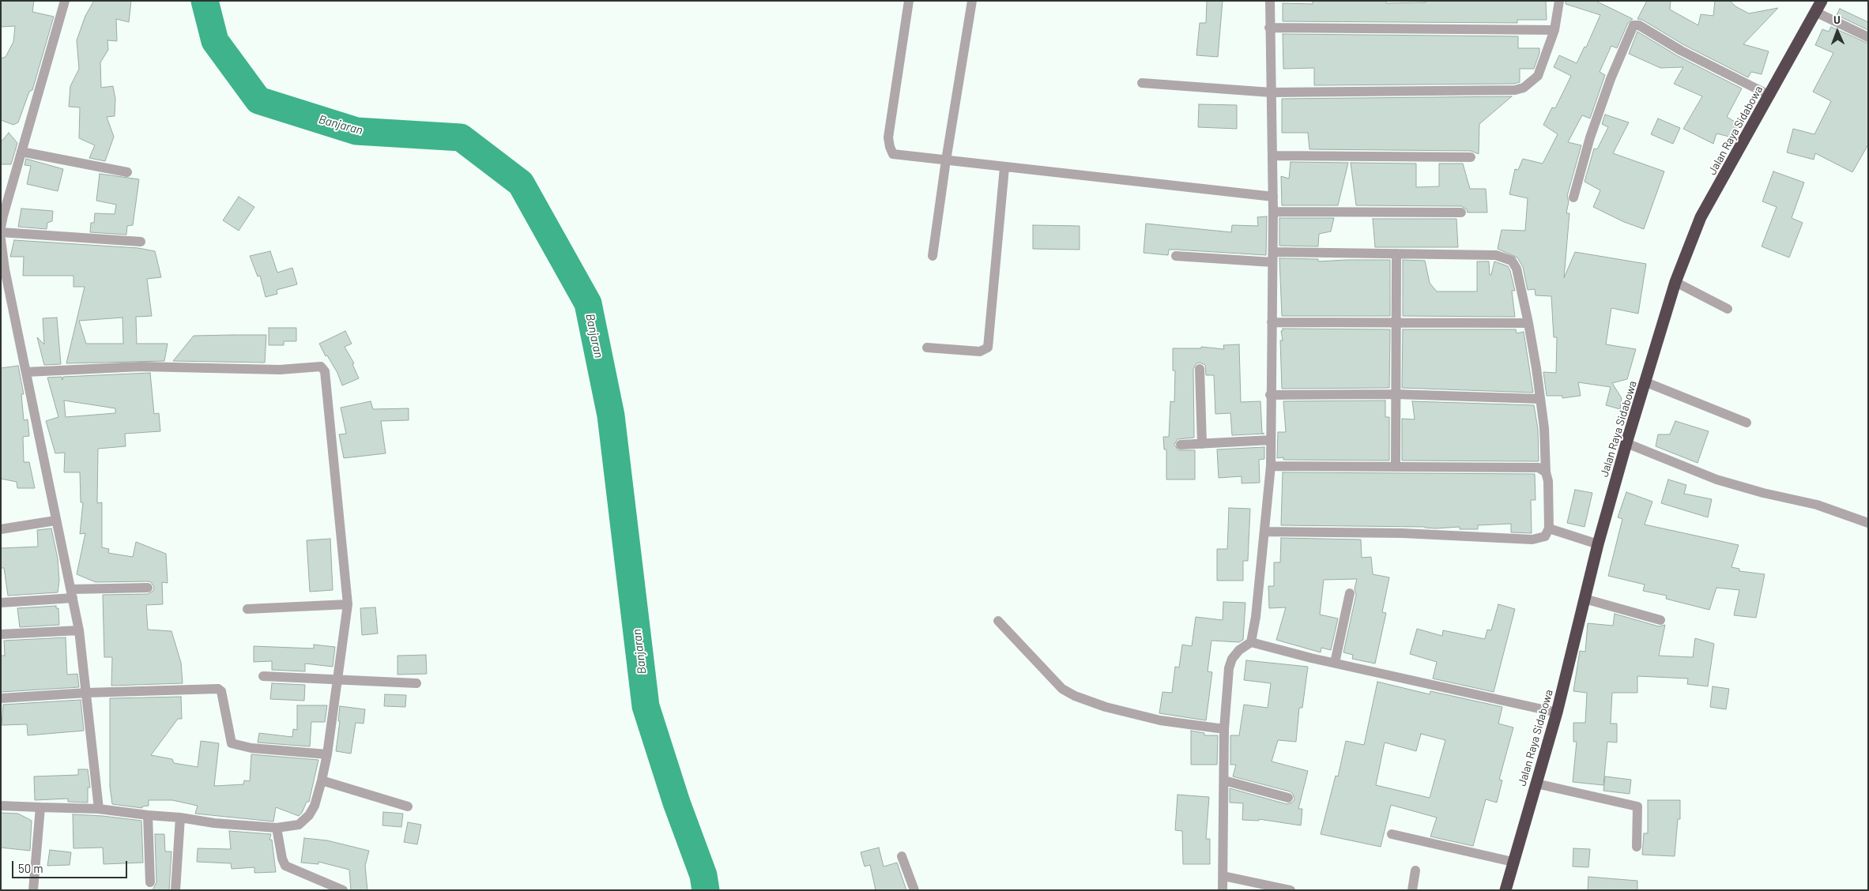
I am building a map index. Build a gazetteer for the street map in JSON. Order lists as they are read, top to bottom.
{
  "streets": {
    "highway": ["Jalan Raya Sidabowa"]
  },
  "water": ["Banjaran"],
  "scale_bar": "50 m",
  "north": "top"
}
